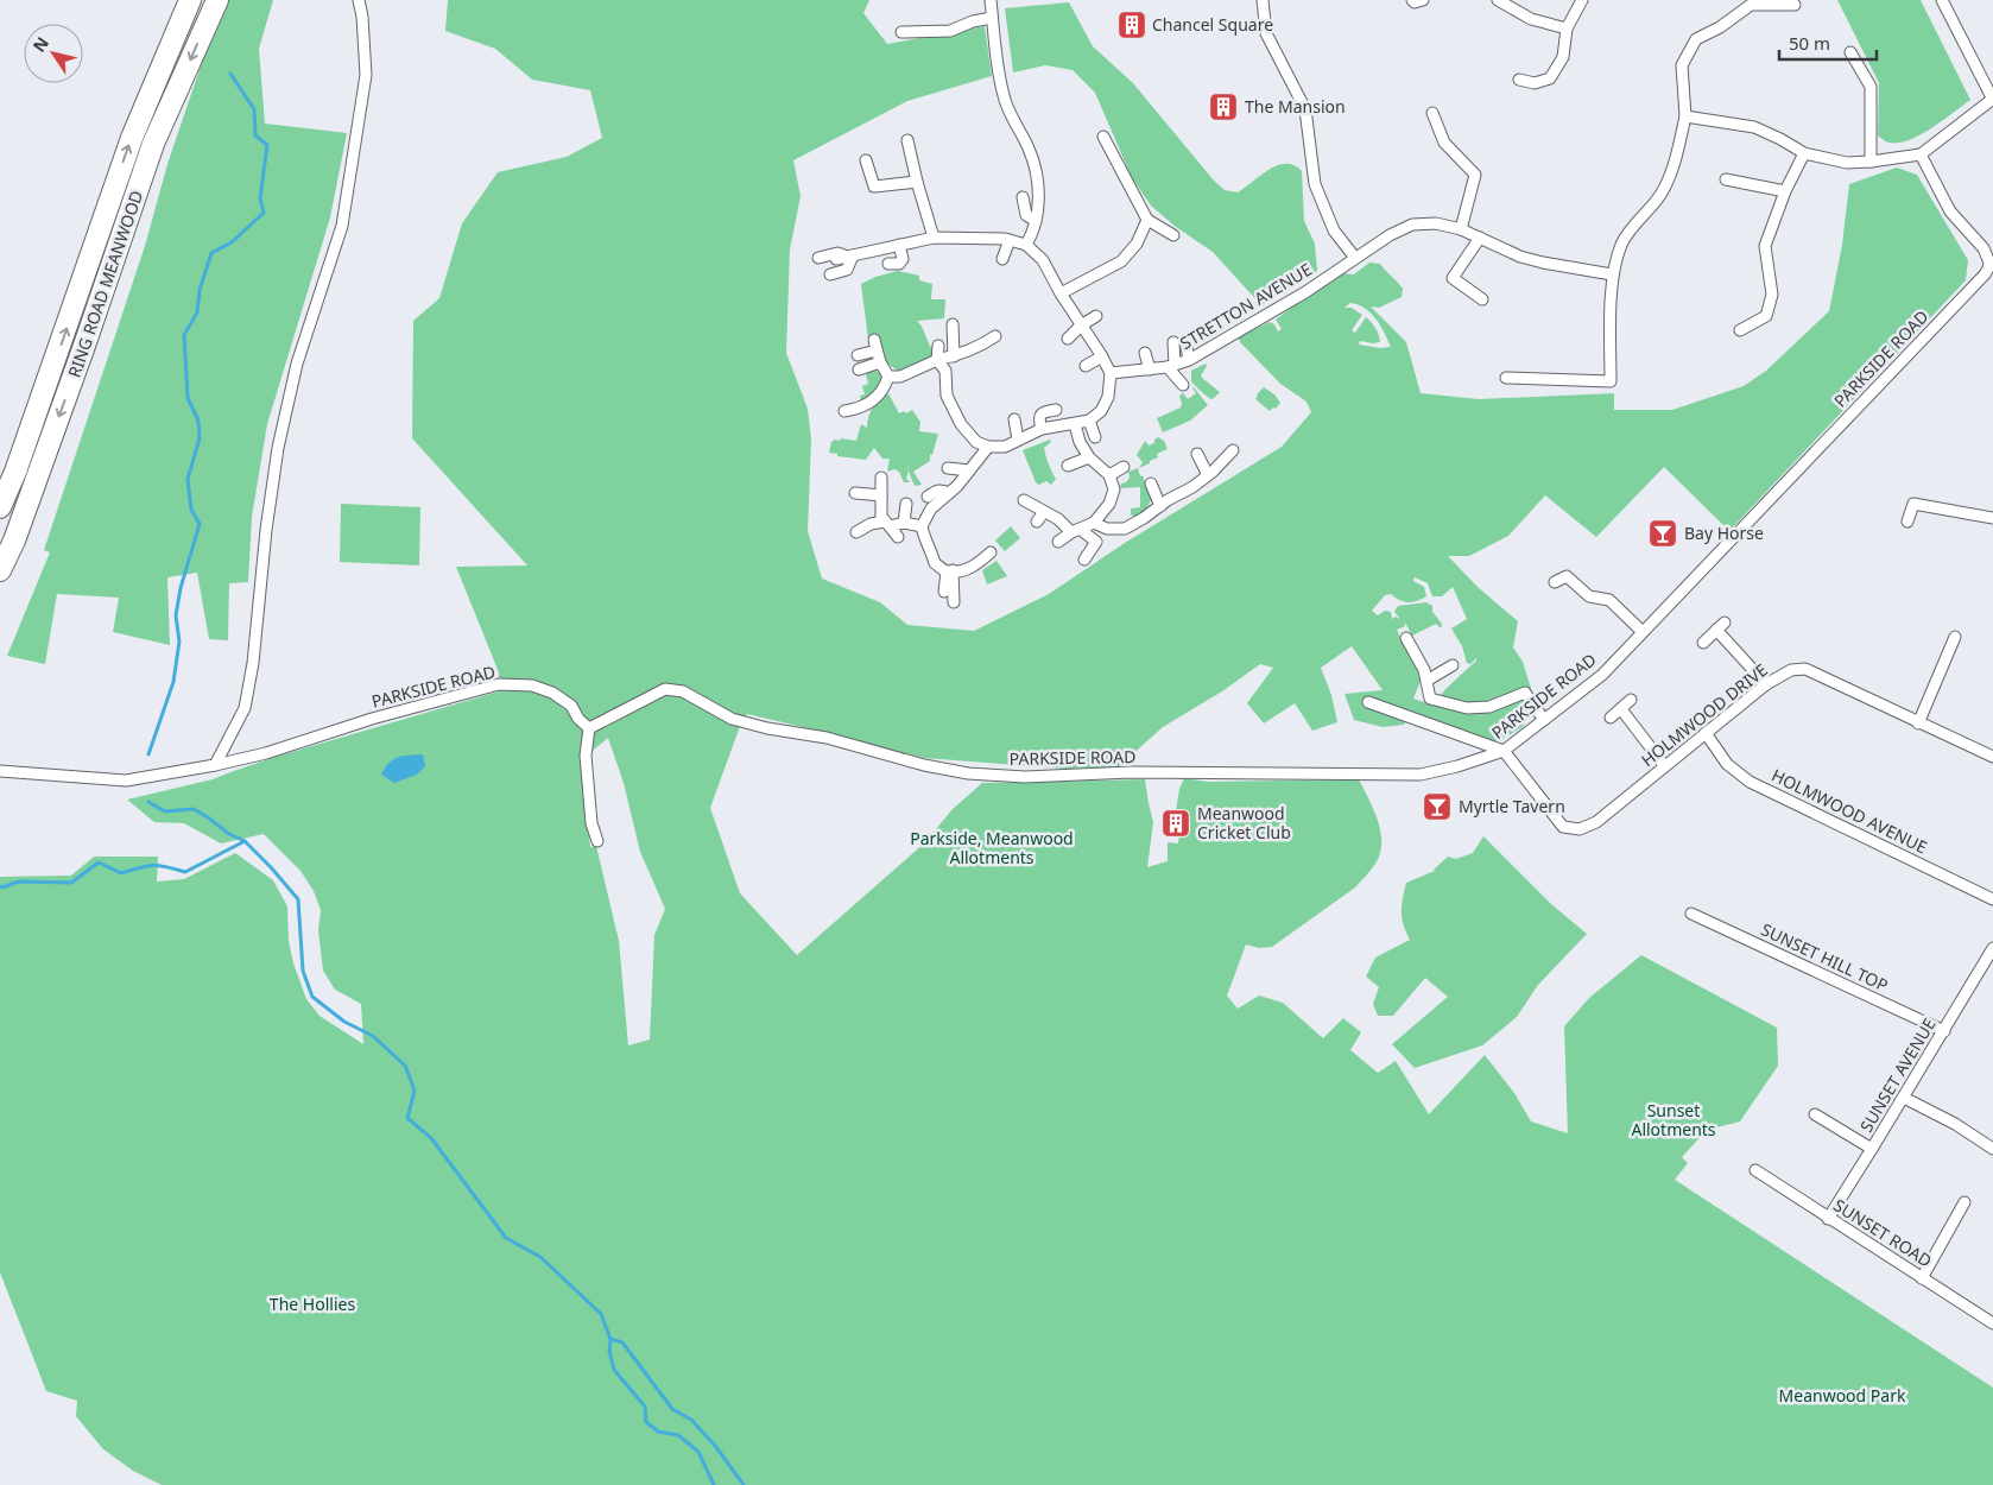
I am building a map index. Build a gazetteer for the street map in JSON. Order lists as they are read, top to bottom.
{
  "streets": {
    "highway": ["RING ROAD MEANWOOD"],
    "street": [
      "STRETTON AVENUE",
      "PARKSIDE ROAD",
      "HOLMWOOD DRIVE",
      "HOLMWOOD AVENUE",
      "SUNSET HILL TOP",
      "SUNSET AVENUE",
      "SUNSET ROAD"
    ]
  },
  "crossings": [
    ["PARKSIDE ROAD", "HOLMWOOD DRIVE"],
    ["HOLMWOOD DRIVE", "HOLMWOOD AVENUE"],
    ["SUNSET HILL TOP", "SUNSET AVENUE"],
    ["SUNSET AVENUE", "SUNSET ROAD"]
  ],
  "parks": [
    "Parkside, Meanwood Allotments",
    "Sunset Allotments",
    "The Hollies",
    "Meanwood Park"
  ],
  "places": {
    "building": ["Chancel Square", "The Mansion", "Meanwood Cricket Club"],
    "bar": ["Bay Horse", "Myrtle Tavern"]
  },
  "scale_bar": "50 m",
  "north": "top left"
}
